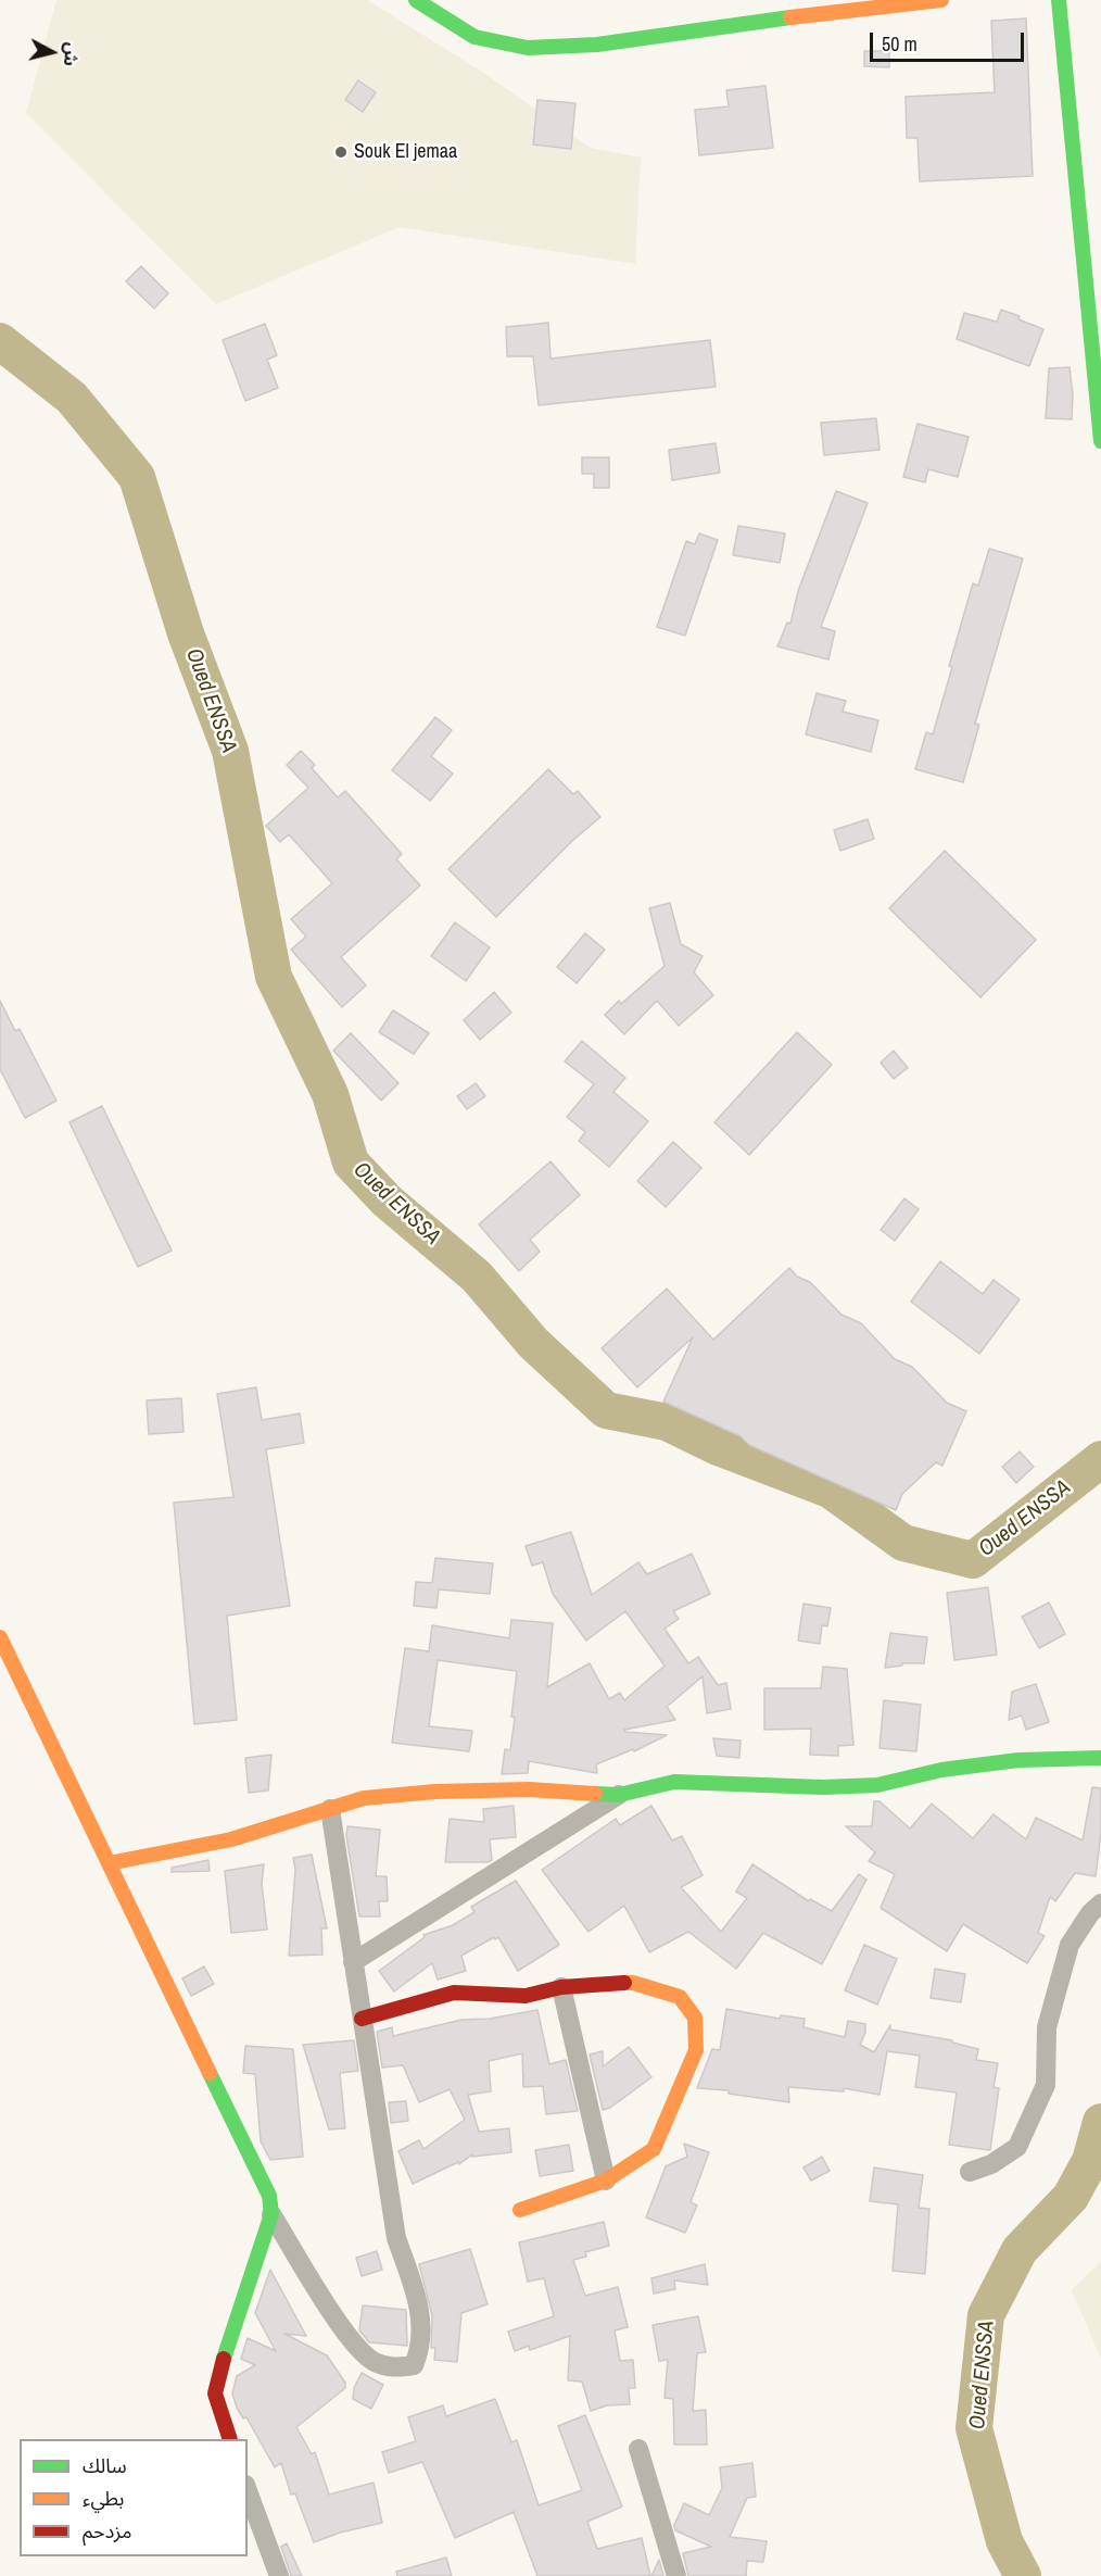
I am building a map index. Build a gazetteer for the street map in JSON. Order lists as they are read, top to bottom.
{
  "water": ["Oued ENSSA"],
  "places": ["Souk El jemaa"],
  "legend": ["سالك", "بطيء", "مزدحم"],
  "scale_bar": "50 m",
  "north": "right"
}
